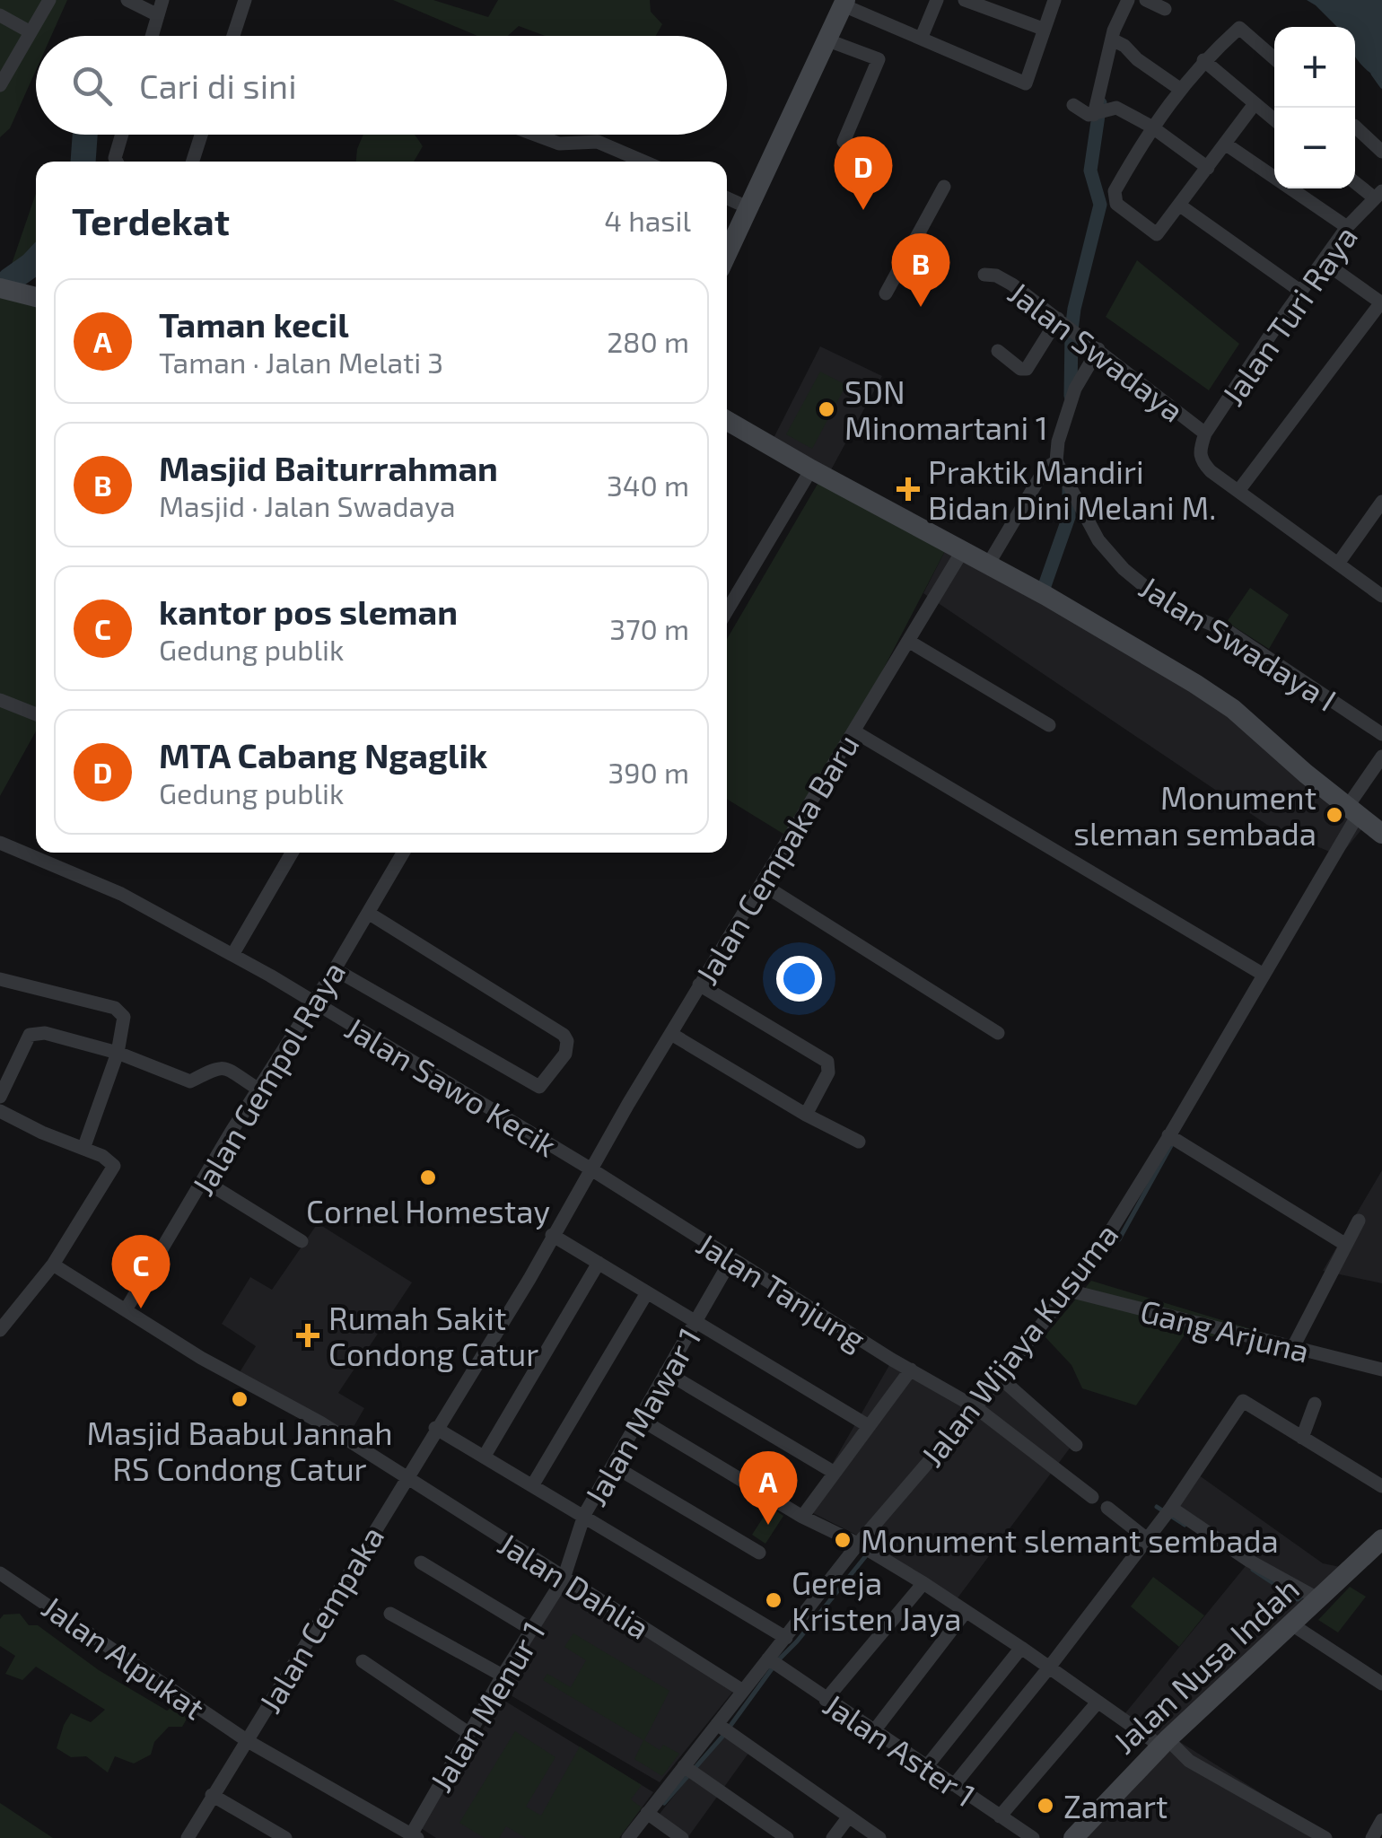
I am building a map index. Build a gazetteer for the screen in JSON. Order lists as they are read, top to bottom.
{
  "streets": {
    "street": [
      "Jalan Turi Raya",
      "Jalan Swadaya",
      "Jalan Swadaya I",
      "Jalan Cempaka Baru",
      "Jalan Gempol Raya",
      "Jalan Sawo Kecik",
      "Jalan Tanjung",
      "Gang Arjuna",
      "Jalan Wijaya Kusuma",
      "Jalan Mawar 1",
      "Jalan Dahlia",
      "Jalan Cempaka",
      "Jalan Alpukat",
      "Jalan Nusa Indah",
      "Jalan Menur 1",
      "Jalan Aster 1"
    ]
  },
  "crossings": [
    ["Jalan Turi Raya", "Jalan Swadaya"],
    ["Jalan Cempaka Baru", "Jalan Sawo Kecik"],
    ["Jalan Cempaka Baru", "Jalan Tanjung"],
    ["Jalan Cempaka Baru", "Jalan Cempaka"],
    ["Jalan Gempol Raya", "Jalan Sawo Kecik"],
    ["Jalan Gempol Raya", "Jalan Dahlia"],
    ["Jalan Sawo Kecik", "Jalan Tanjung"],
    ["Jalan Sawo Kecik", "Jalan Cempaka"],
    ["Jalan Tanjung", "Jalan Wijaya Kusuma"],
    ["Jalan Tanjung", "Jalan Mawar 1"],
    ["Jalan Tanjung", "Jalan Cempaka"],
    ["Gang Arjuna", "Jalan Wijaya Kusuma"],
    ["Jalan Wijaya Kusuma", "Jalan Dahlia"],
    ["Jalan Wijaya Kusuma", "Jalan Aster 1"],
    ["Jalan Mawar 1", "Jalan Dahlia"],
    ["Jalan Mawar 1", "Jalan Menur 1"],
    ["Jalan Dahlia", "Jalan Cempaka"],
    ["Jalan Dahlia", "Jalan Menur 1"],
    ["Jalan Cempaka", "Jalan Alpukat"],
    ["Jalan Alpukat", "Jalan Menur 1"]
  ],
  "places": {
    "other": [
      "SDN Minomartani 1",
      "Monument sleman sembada",
      "Cornel Homestay",
      "Masjid Baabul Jannah RS Condong Catur",
      "Monument slemant sembada",
      "Gereja Kristen Jaya",
      "Zamart"
    ],
    "health": ["Praktik Mandiri Bidan Dini Melani M.", "Rumah Sakit Condong Catur"]
  },
  "page": {
    "map_buttons": ["+", "−"],
    "search": "Cari di sini",
    "pins": [
      "D",
      "B",
      "C",
      "A"
    ],
    "heading": ["Terdekat", "4 hasil"],
    "list": [
      {
        "mark": "A",
        "name": "Taman kecil",
        "note": "Taman · Jalan Melati 3",
        "value": "280 m"
      },
      {
        "mark": "B",
        "name": "Masjid Baiturrahman",
        "note": "Masjid · Jalan Swadaya",
        "value": "340 m"
      },
      {
        "mark": "C",
        "name": "kantor pos sleman",
        "note": "Gedung publik",
        "value": "370 m"
      },
      {
        "mark": "D",
        "name": "MTA Cabang Ngaglik",
        "note": "Gedung publik",
        "value": "390 m"
      }
    ]
  }
}
